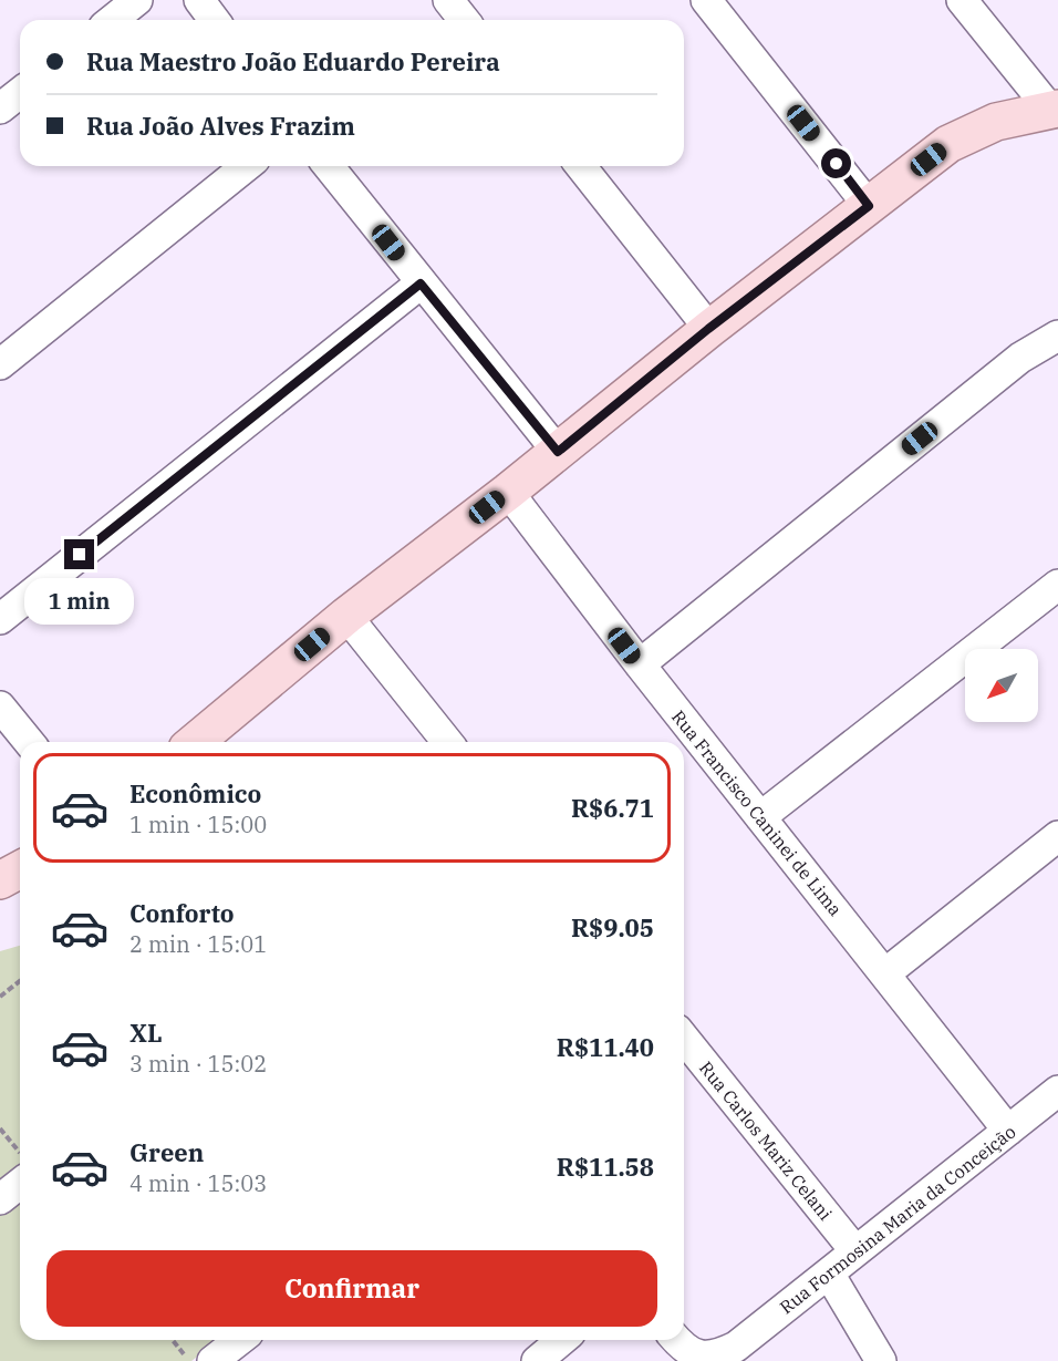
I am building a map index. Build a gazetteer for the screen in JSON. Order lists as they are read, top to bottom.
{
  "streets": {
    "street": ["Rua Francisco Caninei de Lima", "Rua Carlos Mariz Celani", "Rua Formosina Maria da Conceição"]
  },
  "crossings": [
    ["Rua Francisco Caninei de Lima", "Rua Formosina Maria da Conceição"],
    ["Rua Carlos Mariz Celani", "Rua Formosina Maria da Conceição"]
  ],
  "north": "bottom left",
  "page": {
    "banner": ["Rua Maestro João Eduardo Pereira", "Rua João Alves Frazim"],
    "bubble": "1 min",
    "list": [
      {
        "name": "Econômico",
        "note": "1 min · 15:00",
        "value": "R$6.71"
      },
      {
        "name": "Conforto",
        "note": "2 min · 15:01",
        "value": "R$9.05"
      },
      {
        "name": "XL",
        "note": "3 min · 15:02",
        "value": "R$11.40"
      },
      {
        "name": "Green",
        "note": "4 min · 15:03",
        "value": "R$11.58"
      }
    ],
    "buttons": "Confirmar"
  }
}
